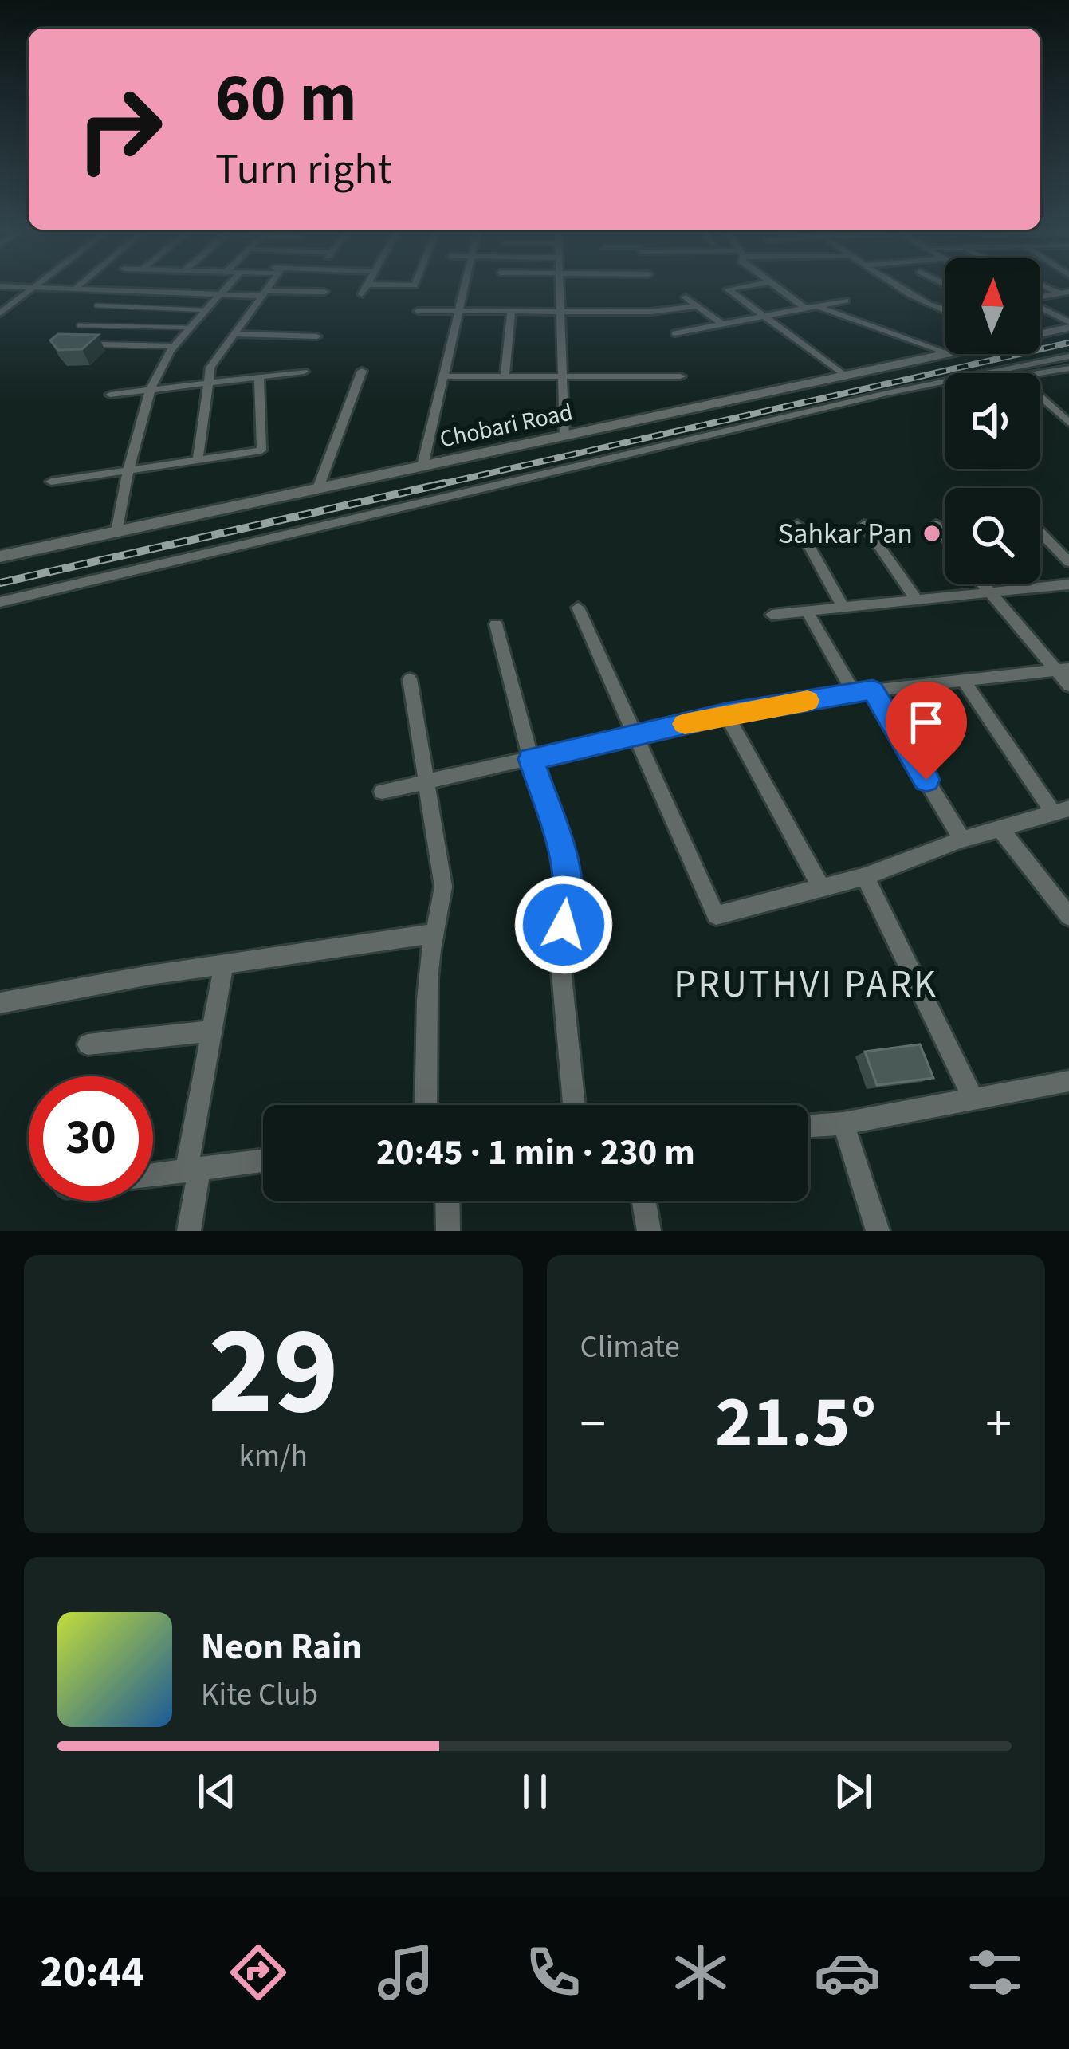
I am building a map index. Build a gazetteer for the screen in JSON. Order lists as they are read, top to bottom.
{
  "streets": {
    "street": ["Chobari Road"]
  },
  "districts": ["PRUTHVI PARK"],
  "places": ["Sahkar Pan"],
  "north": "top",
  "page": {
    "turn": ["60 m", "Turn right"],
    "limit": "30",
    "trip": "20:45 · 1 min · 230 m",
    "tile": [
      ["29", "km/h"],
      "Climate"
    ],
    "heat": ["−", "21.5°", "+"],
    "song": ["Neon Rain", "Kite Club"],
    "tabs": "20:44"
  }
}
